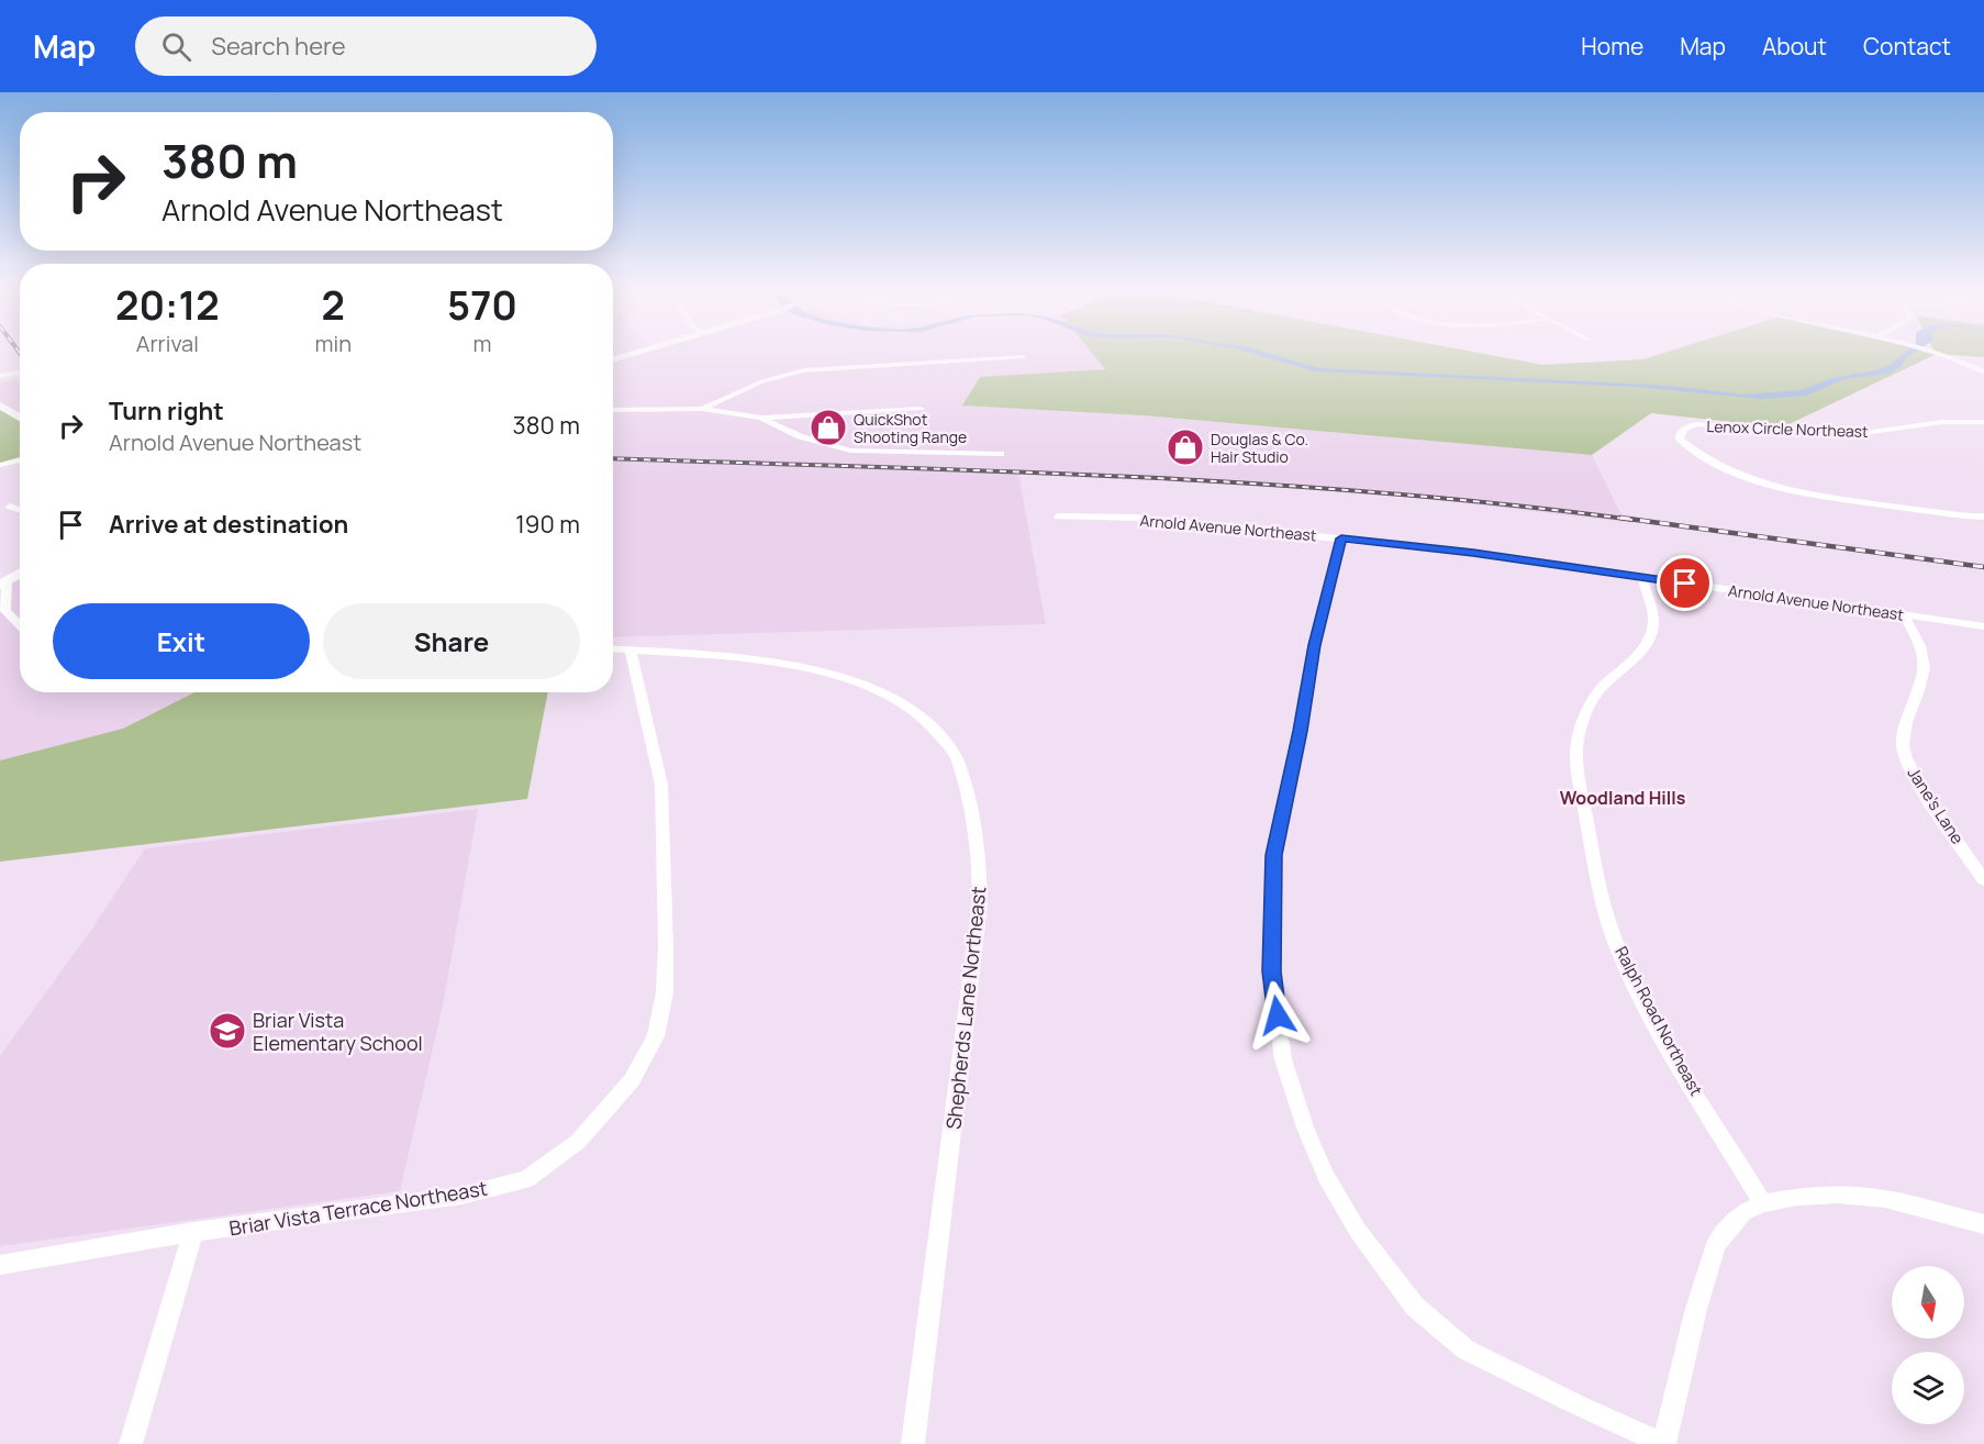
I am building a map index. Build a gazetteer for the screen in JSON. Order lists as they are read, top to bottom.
{
  "streets": {
    "street": [
      "Lenox Circle Northeast",
      "Arnold Avenue Northeast",
      "Jane's Lane",
      "Shepherds Lane Northeast",
      "Ralph Road Northeast",
      "Briar Vista Terrace Northeast"
    ]
  },
  "crossings": [
    ["Arnold Avenue Northeast", "Jane's Lane"],
    ["Arnold Avenue Northeast", "Ralph Road Northeast"],
    ["Shepherds Lane Northeast", "Briar Vista Terrace Northeast"]
  ],
  "districts": ["Woodland Hills"],
  "places": {
    "shop": ["QuickShot Shooting Range", "Douglas & Co. Hair Studio"],
    "school or university": ["Briar Vista Elementary School"]
  },
  "north": "bottom",
  "page": {
    "header": "Map",
    "search": "Search here",
    "nav": [
      "Home",
      "Map",
      "About",
      "Contact"
    ],
    "turn": ["380 m", "Arnold Avenue Northeast"],
    "eta": [
      "20:12",
      "Arrival",
      "2",
      "min",
      "570",
      "m"
    ],
    "list": [
      {
        "name": "Turn right",
        "note": "Arnold Avenue Northeast",
        "value": "380 m"
      },
      {
        "name": "Arrive at destination",
        "value": "190 m"
      }
    ],
    "buttons": ["Exit", "Share"]
  }
}
